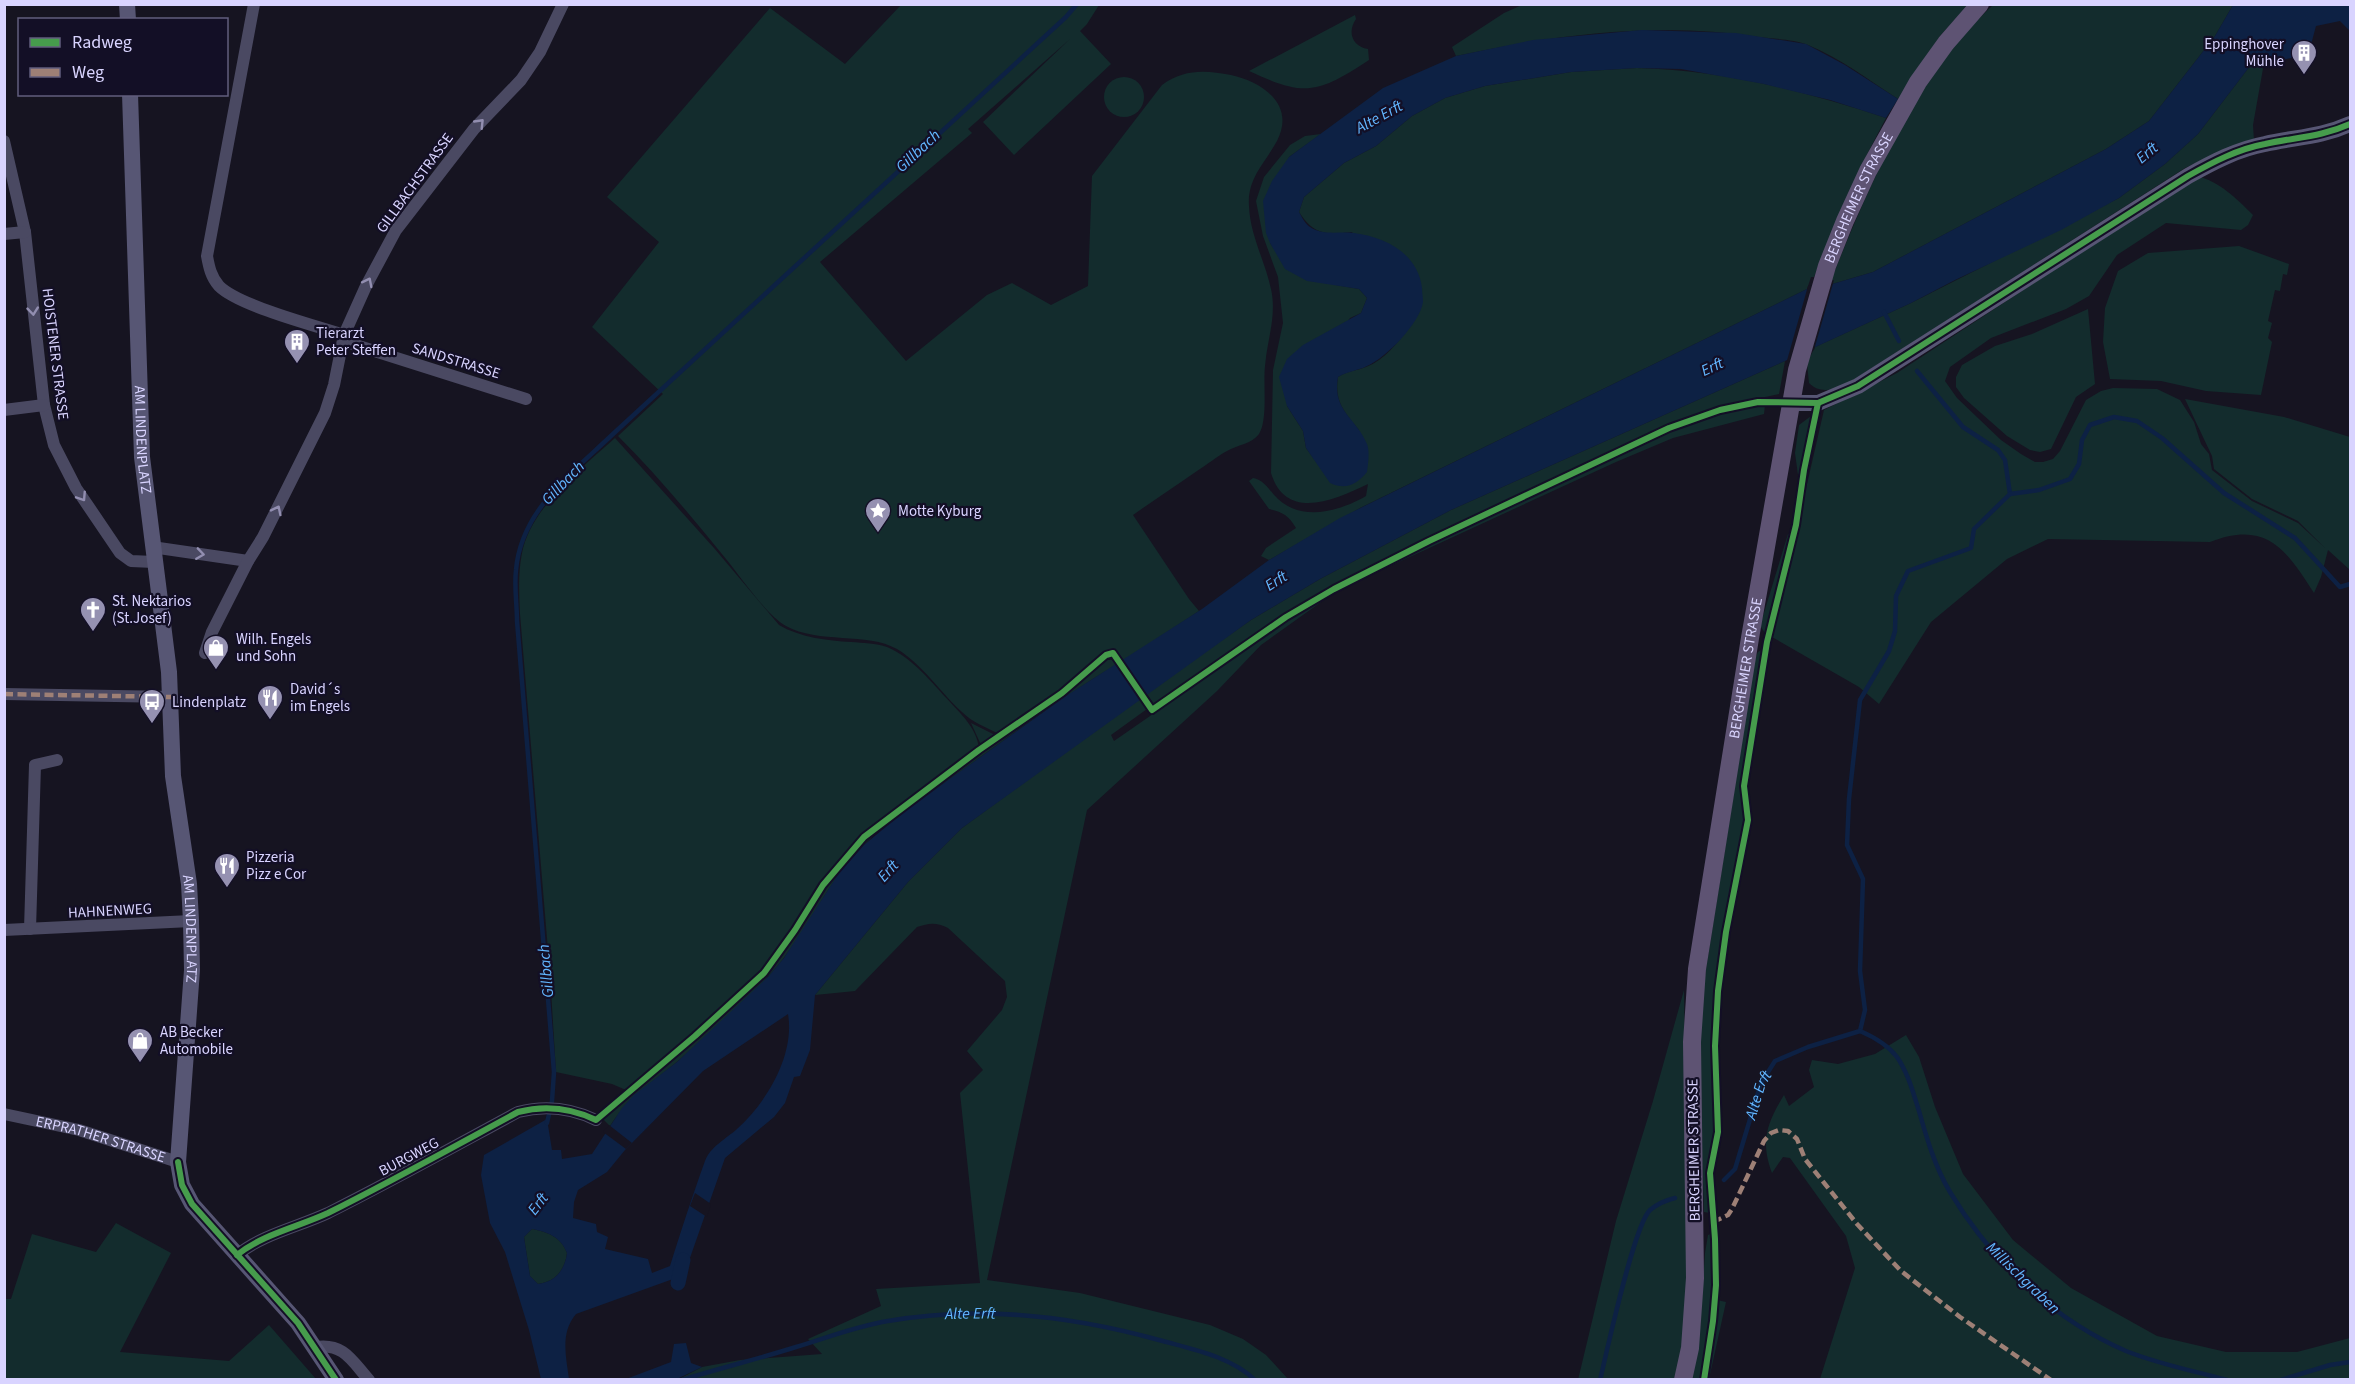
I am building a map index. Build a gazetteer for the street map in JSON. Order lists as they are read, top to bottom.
{
  "streets": {
    "main road": ["BERGHEIMER STRASSE", "AM LINDENPLATZ", "ERPRATHER STRASSE"],
    "street": [
      "GILLBACHSTRASSE",
      "HOISTENER STRASSE",
      "SANDSTRASSE",
      "HAHNENWEG",
      "BURGWEG"
    ]
  },
  "crossings": [
    ["GILLBACHSTRASSE", "SANDSTRASSE"],
    ["HOISTENER STRASSE", "AM LINDENPLATZ"],
    ["AM LINDENPLATZ", "HAHNENWEG"],
    ["AM LINDENPLATZ", "ERPRATHER STRASSE"],
    ["ERPRATHER STRASSE", "BURGWEG"]
  ],
  "one_way": ["GILLBACHSTRASSE", "HOISTENER STRASSE"],
  "water": [
    "Alte Erft",
    "Gillbach",
    "Erft",
    "Millischgraben"
  ],
  "places": {
    "building": ["Eppinghover Mühle", "Tierarzt Peter Steffen"],
    "place": ["Motte Kyburg"],
    "church": ["St. Nektarios (St.Josef)"],
    "shop": ["Wilh. Engels und Sohn", "AB Becker Automobile"],
    "restaurant": ["David´s im Engels", "Pizzeria Pizz e Cor"],
    "bus stop": ["Lindenplatz"]
  },
  "legend": ["Radweg", "Weg"]
}
